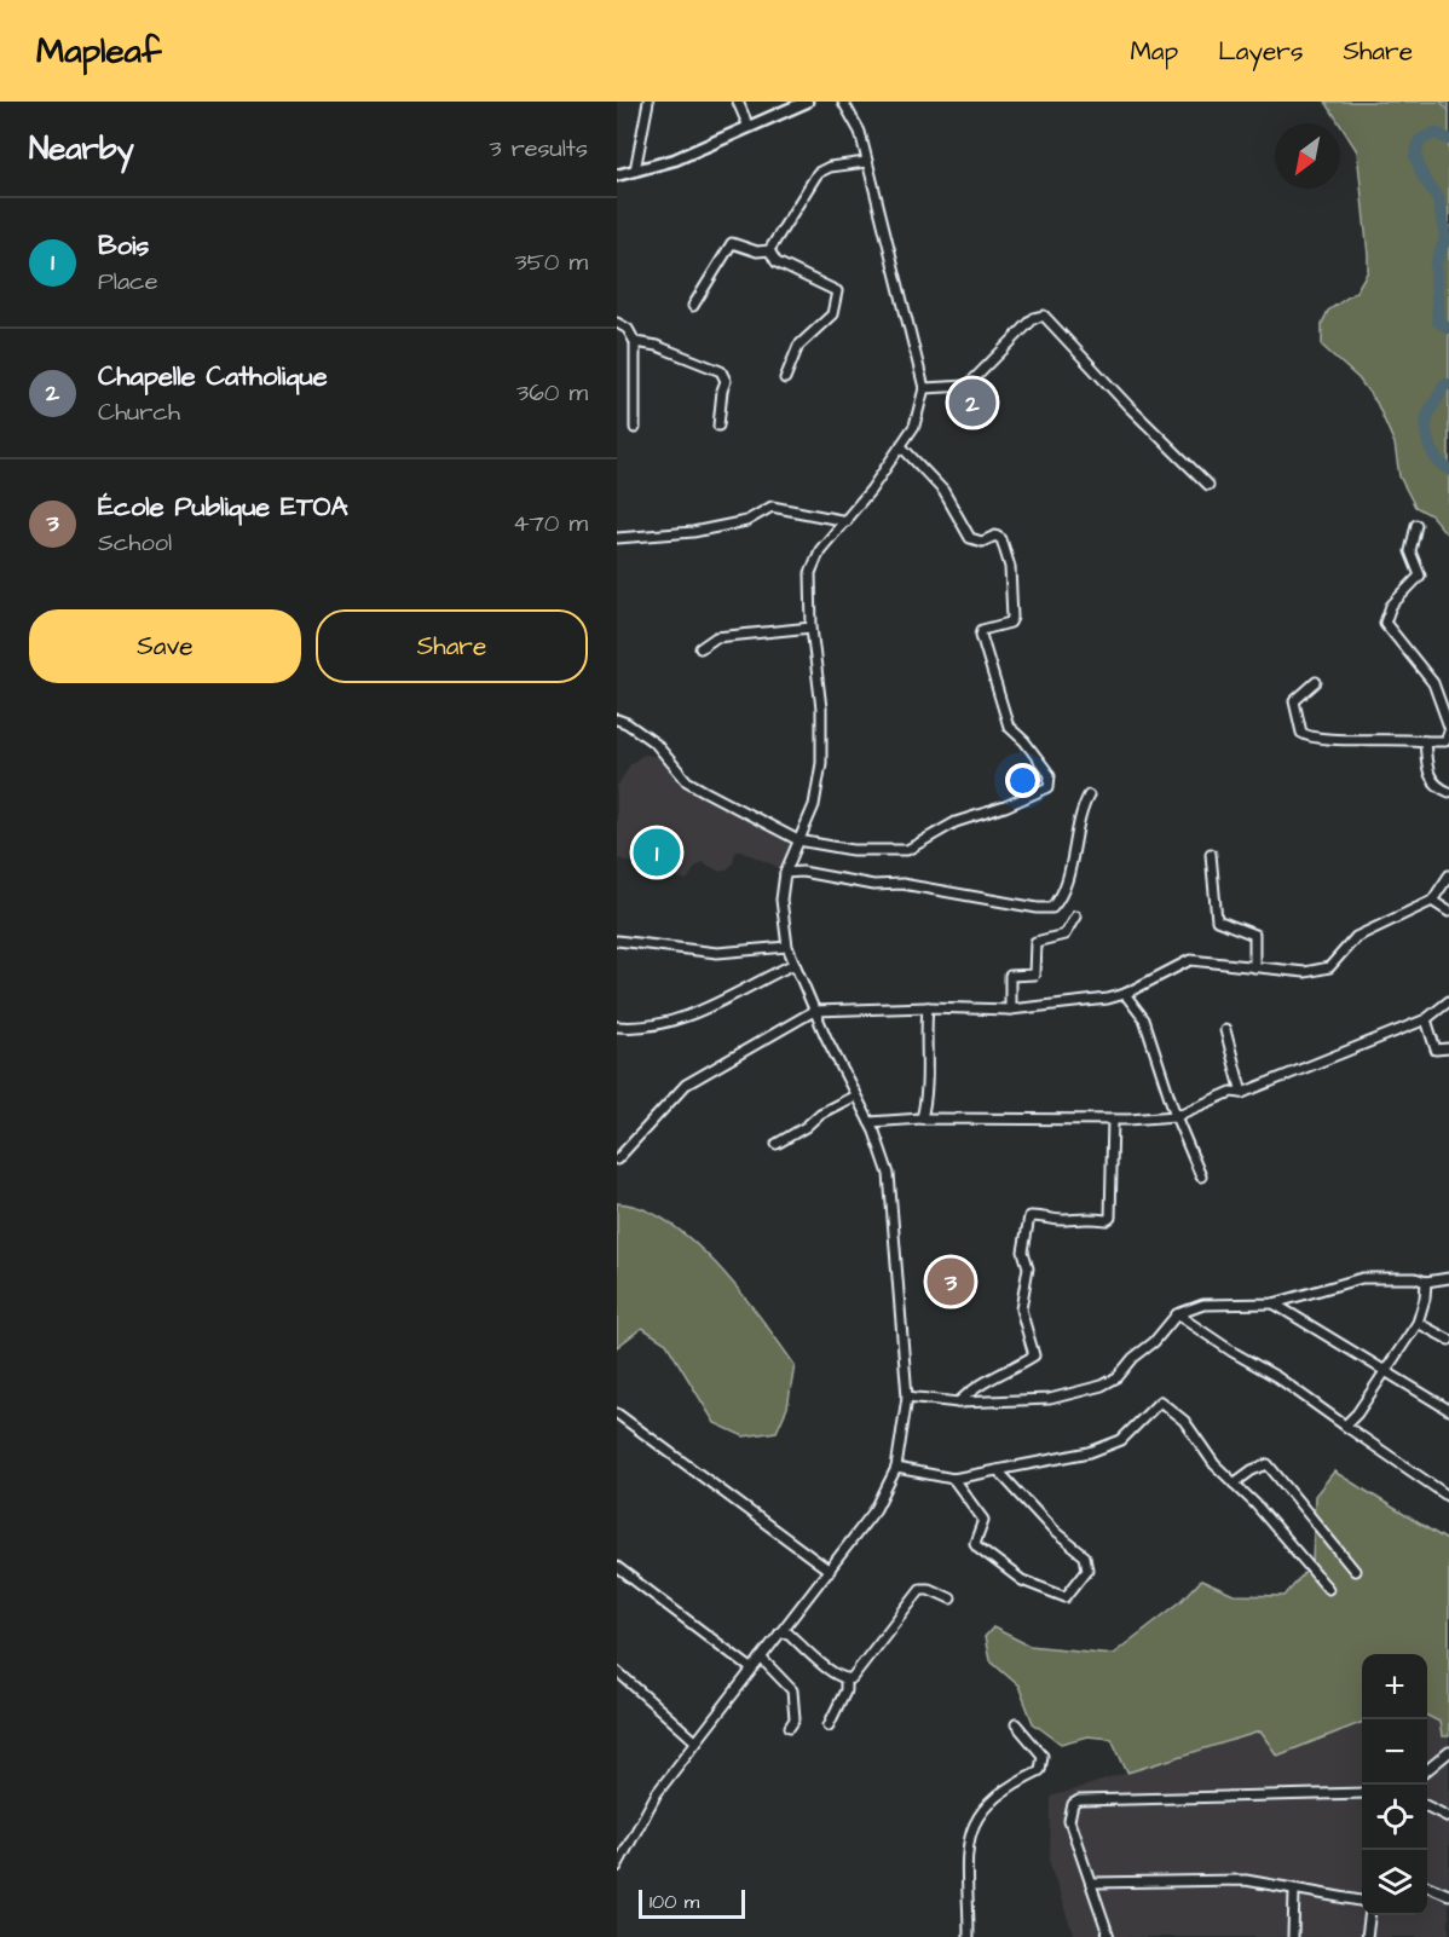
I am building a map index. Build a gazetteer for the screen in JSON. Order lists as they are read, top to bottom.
{
  "scale_bar": "100 m",
  "north": "bottom left",
  "page": {
    "header": "Mapleaf",
    "nav": ["Map", "Layers", "Share"],
    "heading": ["Nearby", "3 results"],
    "list": [
      {
        "mark": "1",
        "name": "Bois",
        "note": "Place",
        "value": "350 m"
      },
      {
        "mark": "2",
        "name": "Chapelle Catholique",
        "note": "Church",
        "value": "360 m"
      },
      {
        "mark": "3",
        "name": "École Publique ETOA",
        "note": "School",
        "value": "470 m"
      }
    ],
    "pins": ["2", "1", "3"],
    "buttons": ["Save", "Share"],
    "map_buttons": ["+", "−"],
    "scale": "100 m"
  }
}
